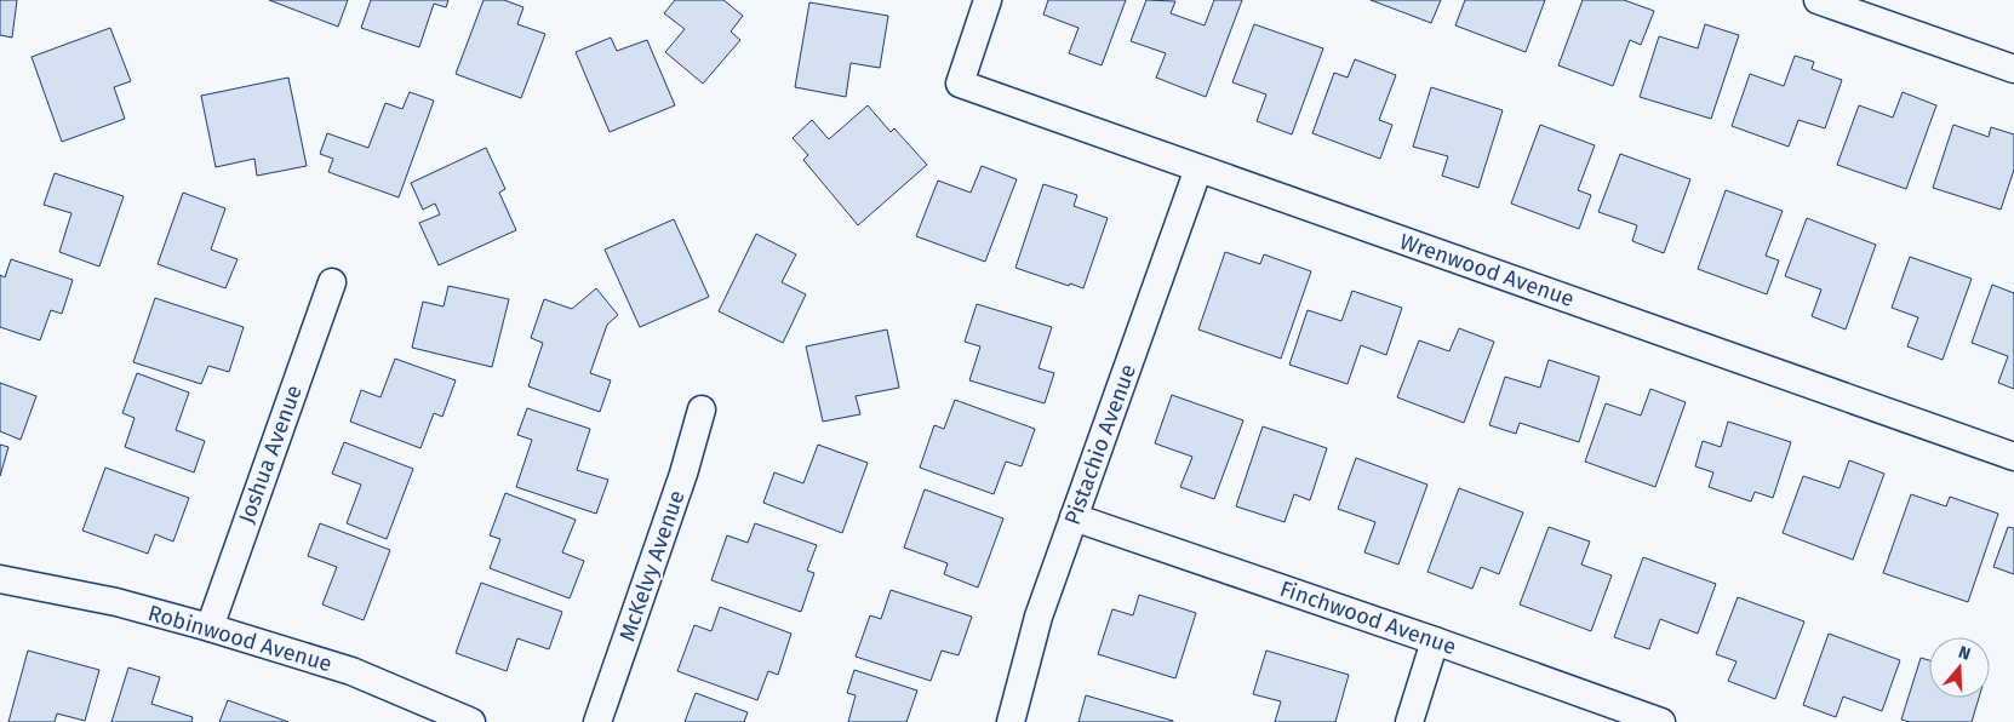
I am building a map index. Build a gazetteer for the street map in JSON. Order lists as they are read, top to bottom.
{
  "streets": {
    "street": [
      "Wrenwood Avenue",
      "Pistachio Avenue",
      "Joshua Avenue",
      "McKelvy Avenue",
      "Finchwood Avenue",
      "Robinwood Avenue"
    ]
  },
  "crossings": [
    ["Wrenwood Avenue", "Pistachio Avenue"],
    ["Pistachio Avenue", "Finchwood Avenue"],
    ["Joshua Avenue", "Robinwood Avenue"]
  ],
  "north": "top"
}
